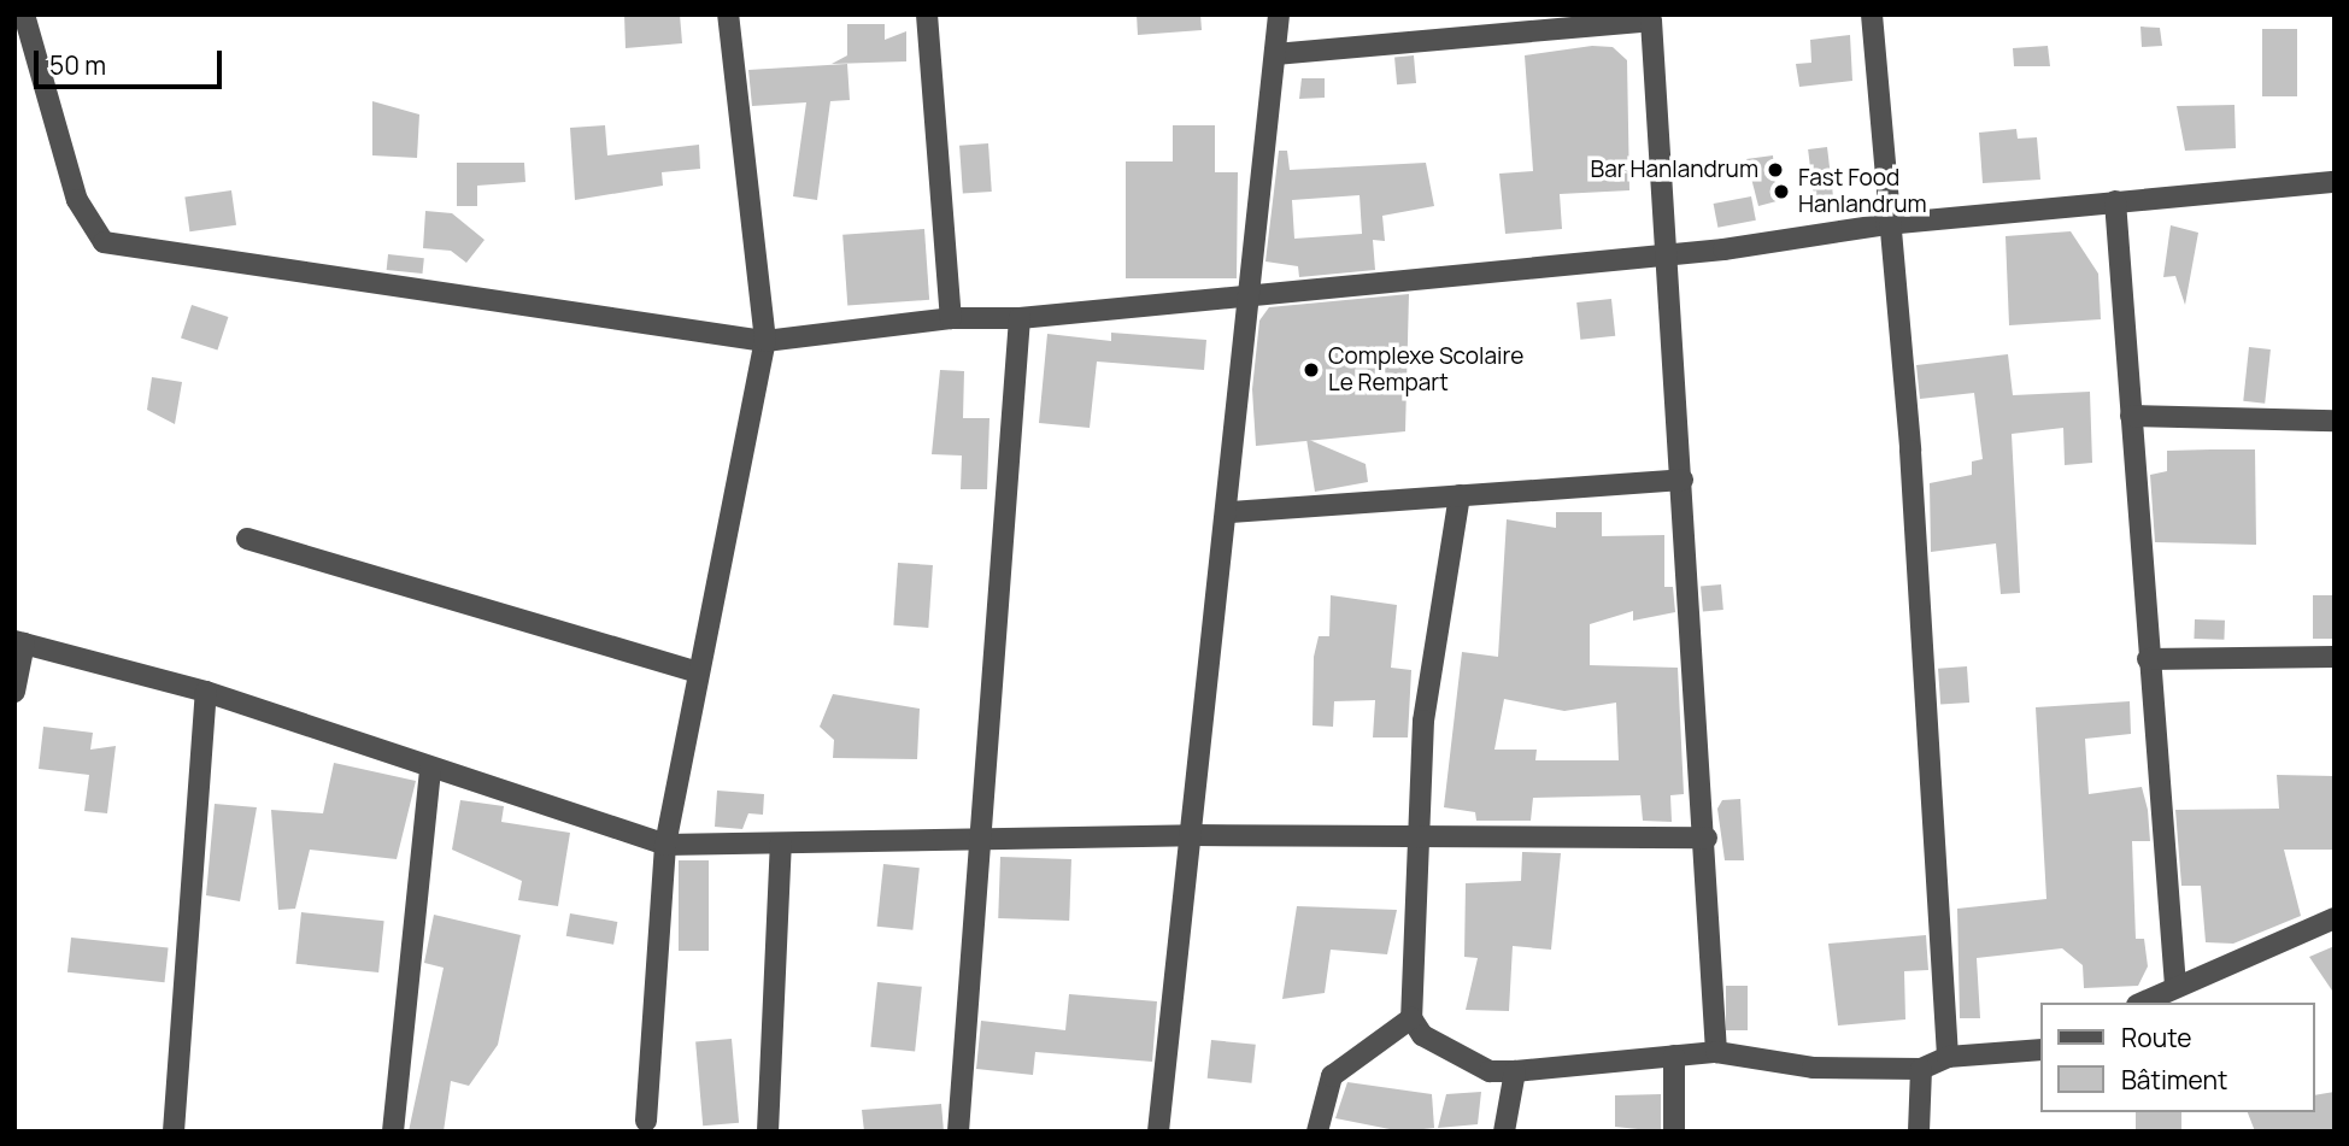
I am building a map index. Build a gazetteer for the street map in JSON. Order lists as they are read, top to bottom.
{
  "places": ["Bar Hanlandrum", "Fast Food Hanlandrum", "Complexe Scolaire Le Rempart"],
  "legend": ["Route", "Bâtiment"],
  "scale_bar": "50 m"
}
